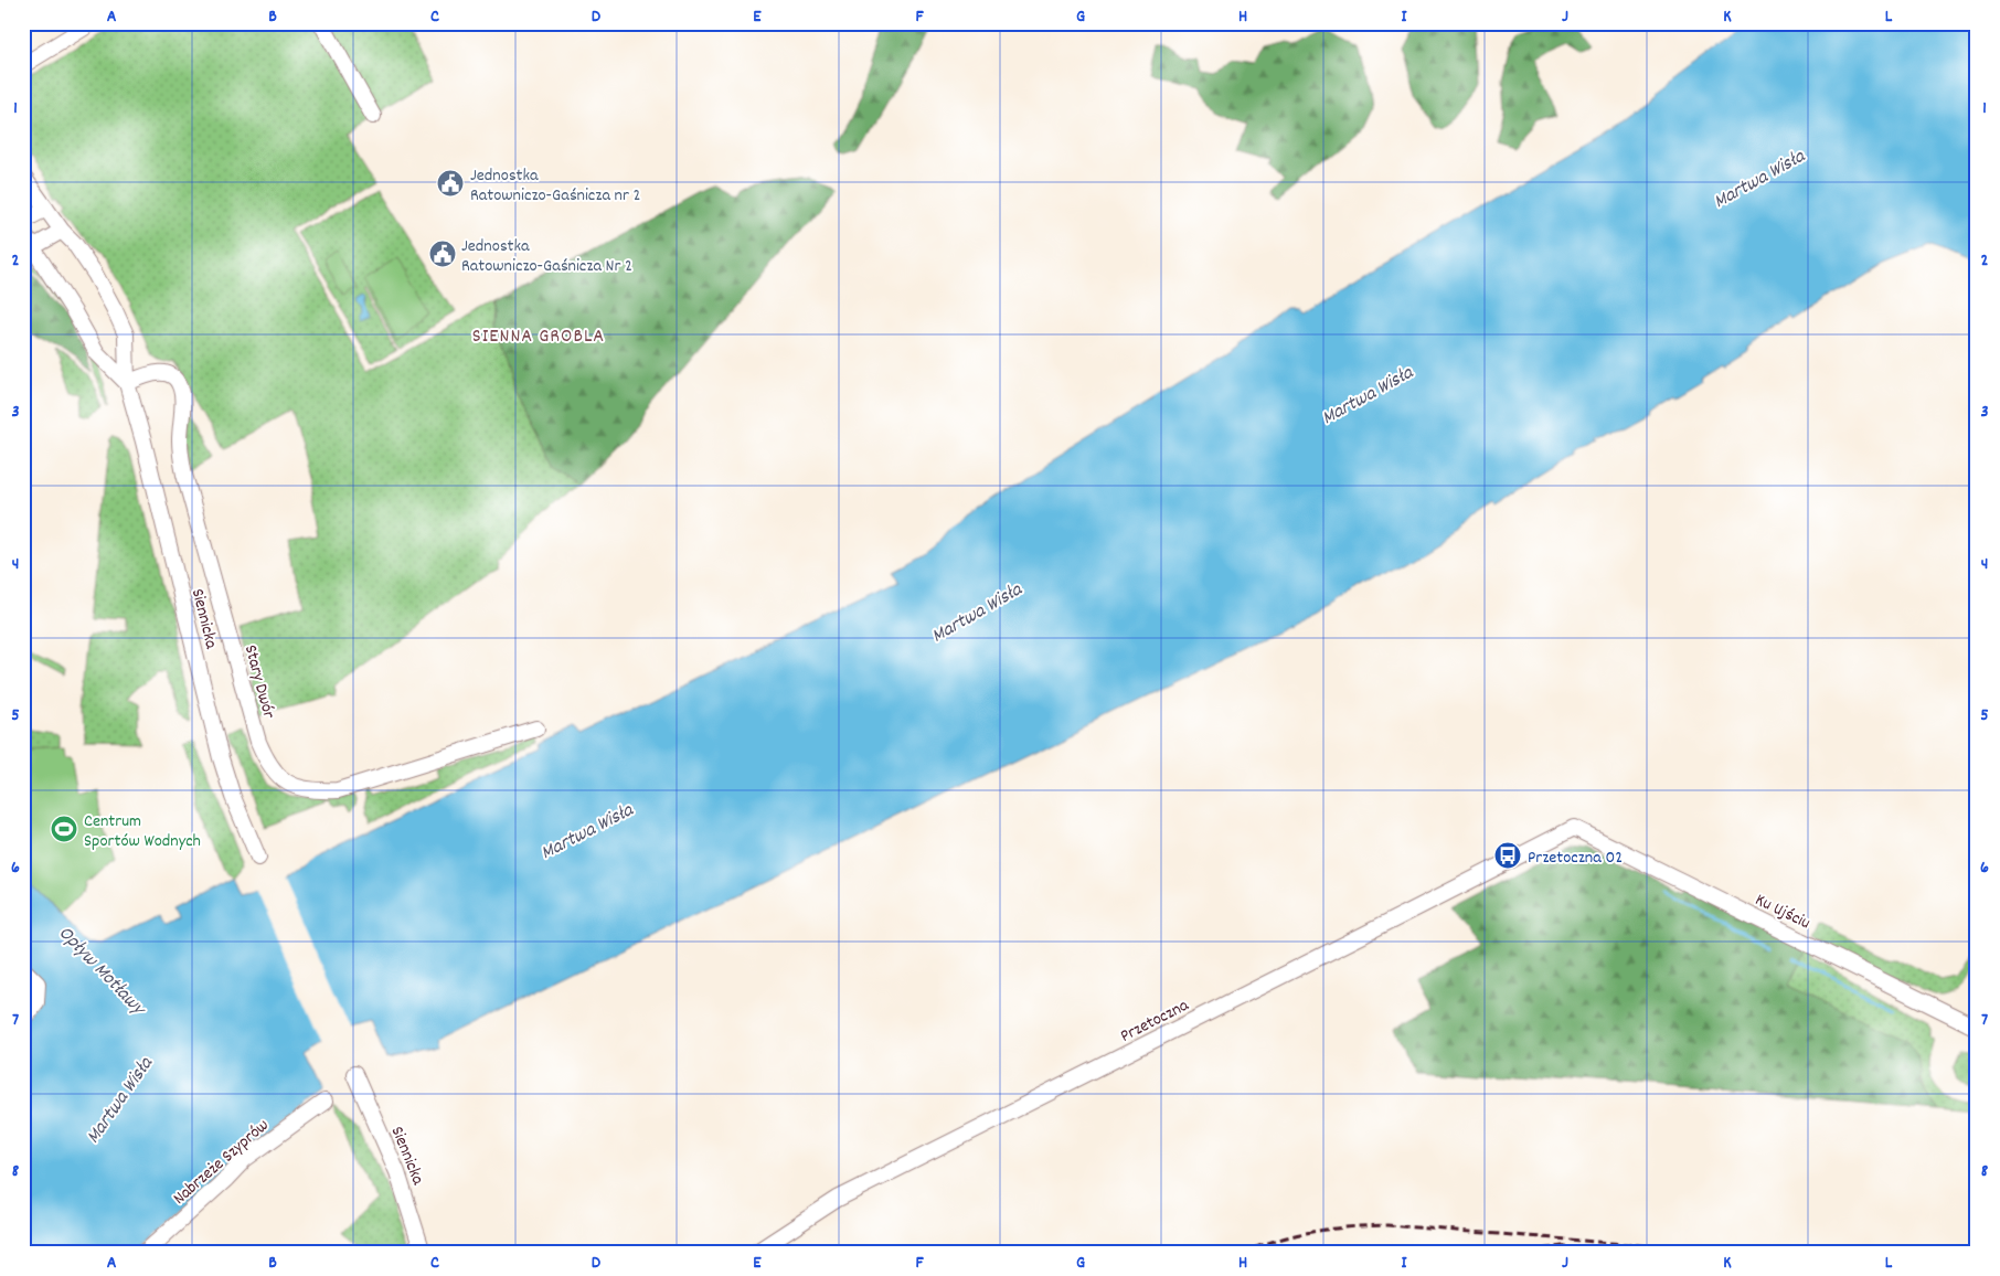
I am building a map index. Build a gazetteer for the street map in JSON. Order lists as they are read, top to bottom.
{
  "streets": {
    "street": [
      "Siennicka",
      "Stary Dwór",
      "Ku Ujściu",
      "Przetoczna",
      "Nabrzeże Szyprów"
    ]
  },
  "crossings": [
    ["Siennicka", "Stary Dwór"],
    ["Ku Ujściu", "Przetoczna"]
  ],
  "districts": ["SIENNA GROBLA"],
  "water": ["Martwa Wisła", "Opływ Motławy"],
  "places": {
    "public building": ["Jednostka Ratowniczo-Gaśnicza nr 2", "Jednostka Ratowniczo-Gaśnicza Nr 2"],
    "sports": ["Centrum Sportów Wodnych"],
    "bus stop": ["Przetoczna 02"]
  },
  "grid": {
    "columns": [
      "A",
      "B",
      "C",
      "D",
      "E",
      "F",
      "G",
      "H",
      "I",
      "J",
      "K",
      "L"
    ],
    "rows": [
      "1",
      "2",
      "3",
      "4",
      "5",
      "6",
      "7",
      "8"
    ]
  }
}
